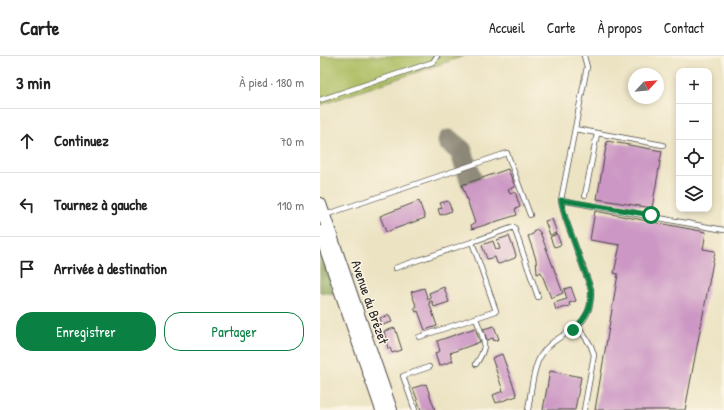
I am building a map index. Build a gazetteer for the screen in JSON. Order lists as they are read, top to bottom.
{
  "streets": {
    "main road": ["Avenue du Brézet"]
  },
  "north": "top right",
  "page": {
    "header": "Carte",
    "nav": [
      "Accueil",
      "Carte",
      "À propos",
      "Contact"
    ],
    "heading": ["3 min", "À pied · 180 m"],
    "map_buttons": ["+", "−"],
    "list": [
      ["Continuez", "70 m"],
      ["Tournez à gauche", "110 m"],
      "Arrivée à destination"
    ],
    "buttons": ["Enregistrer", "Partager"]
  }
}
